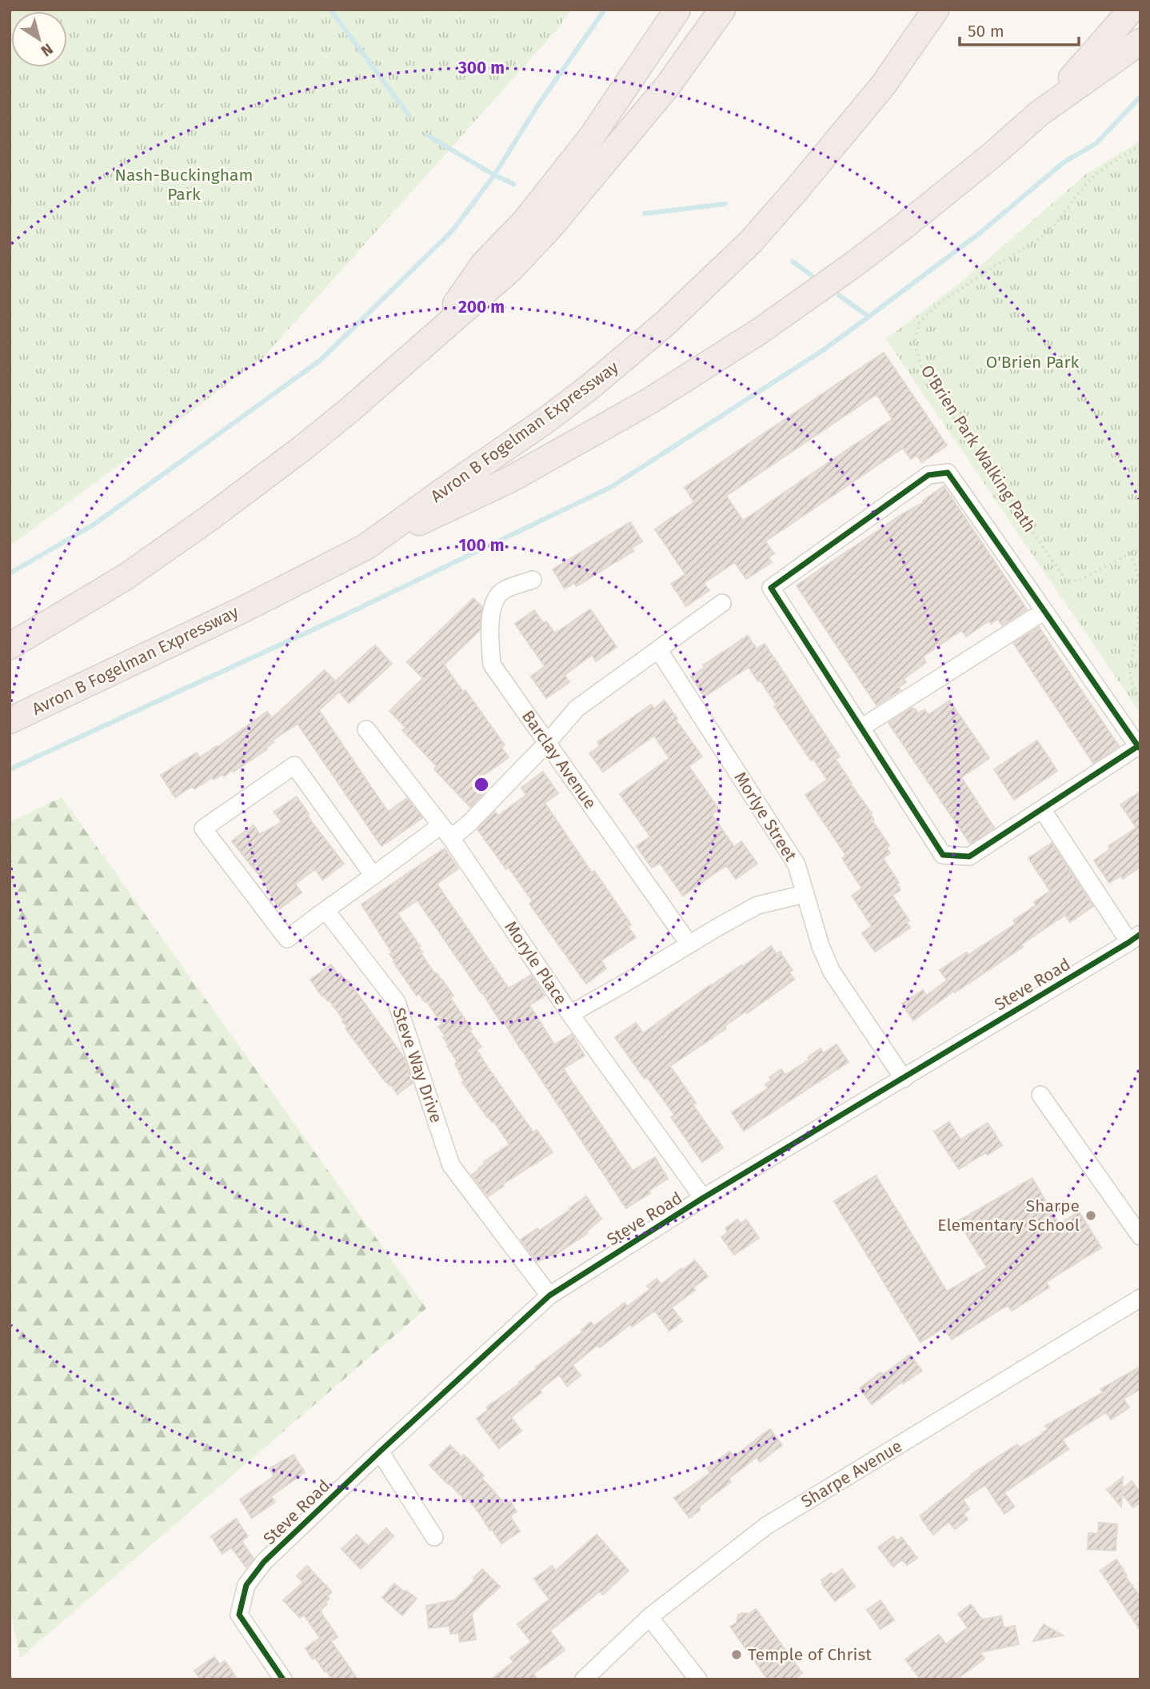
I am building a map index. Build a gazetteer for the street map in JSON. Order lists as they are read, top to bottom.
{
  "streets": {
    "highway": ["Avron B Fogelman Expressway"],
    "street": [
      "Barclay Avenue",
      "Morlye Street",
      "Moryle Place",
      "Steve Road",
      "Steve Way Drive",
      "Sharpe Avenue"
    ],
    "path": ["O'Brien Park Walking Path"]
  },
  "crossings": [
    ["Morlye Street", "Steve Road"],
    ["Moryle Place", "Steve Road"],
    ["Steve Road", "Steve Way Drive"]
  ],
  "parks": ["Nash-Buckingham Park", "O'Brien Park"],
  "places": ["Sharpe Elementary School", "Temple of Christ"],
  "scale_bar": "50 m",
  "north": "bottom right",
  "rings": ["300 m", "200 m", "100 m"]
}
